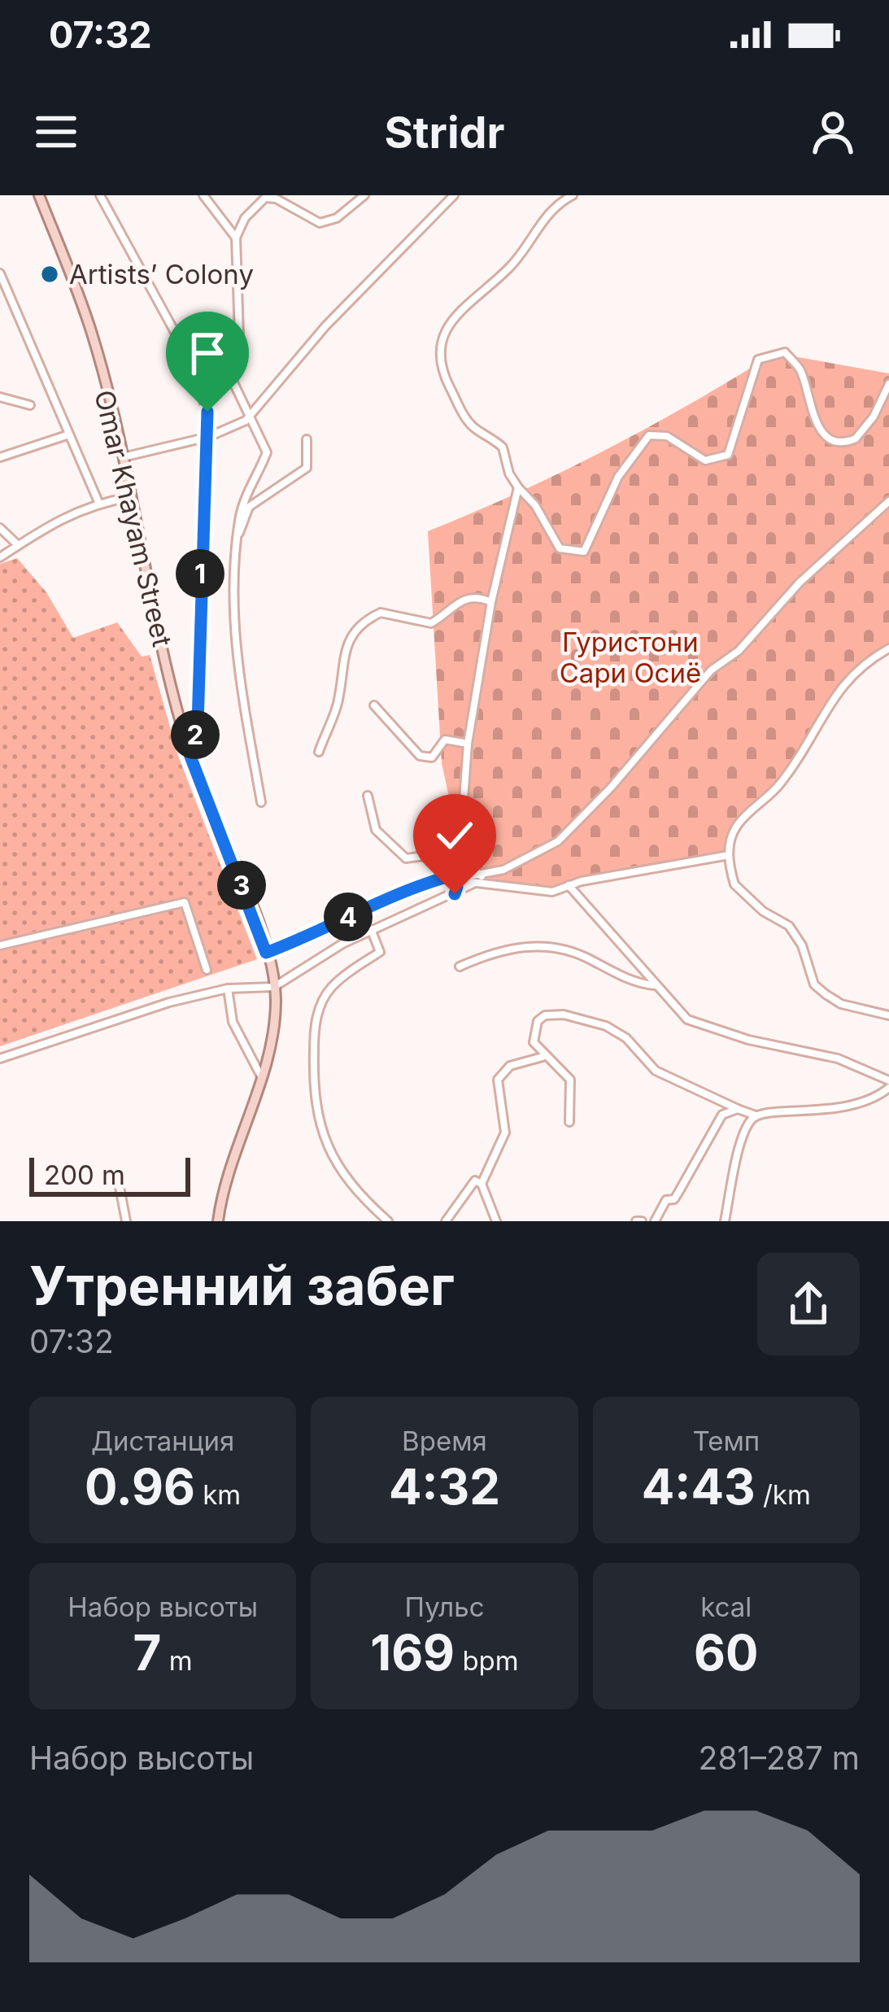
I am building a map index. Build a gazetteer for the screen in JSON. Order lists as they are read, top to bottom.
{
  "streets": {
    "main road": ["Omar Khayam Street"]
  },
  "parks": ["Гуристони Сари Осиё"],
  "places": ["Artists’ Colony"],
  "scale_bar": "200 m",
  "page": {
    "status": "07:32",
    "header": "Stridr",
    "pins": [
      "1",
      "2",
      "3",
      "4"
    ],
    "scale": "200 m",
    "heading": ["Утренний забег", "07:32"],
    "stats": [
      ["Дистанция", "0.96 km"],
      ["Время", "4:32"],
      ["Темп", "4:43 /km"],
      ["Набор высоты", "7 m"],
      ["Пульс", "169 bpm"],
      ["kcal", "60"]
    ],
    "chart": ["Набор высоты", "281–287 m"]
  }
}
